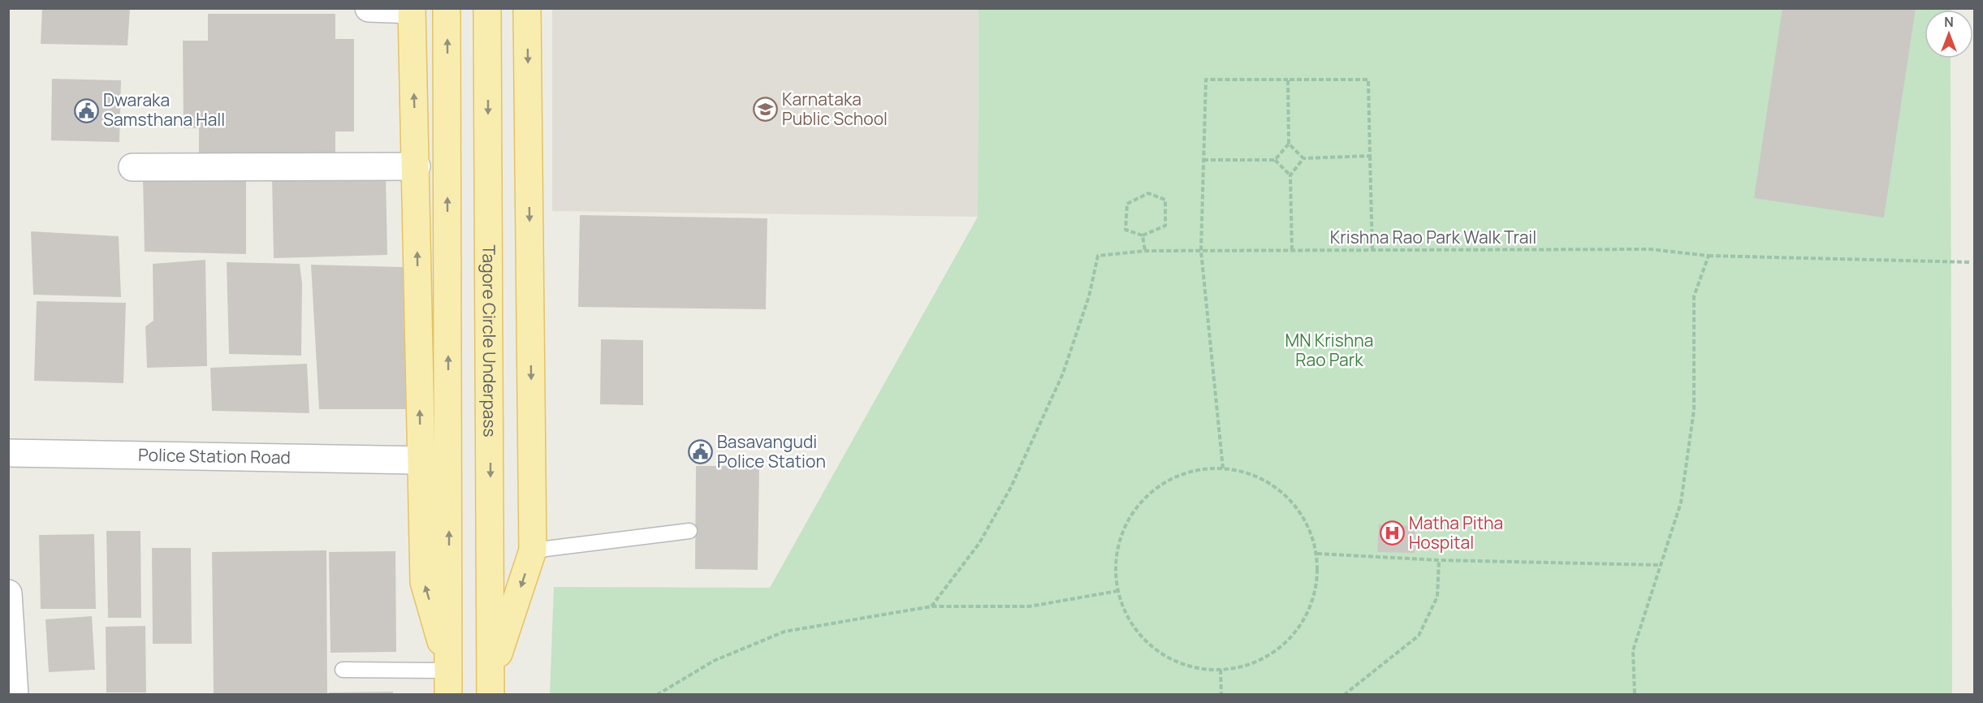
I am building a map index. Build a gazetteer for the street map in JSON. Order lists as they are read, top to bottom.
{
  "streets": {
    "main road": ["Tagore Circle Underpass"],
    "street": ["Police Station Road"],
    "path": ["Krishna Rao Park Walk Trail"]
  },
  "parks": ["MN Krishna Rao Park"],
  "places": {
    "school or university": ["Karnataka Public School"],
    "public building": ["Dwaraka Samsthana Hall", "Basavangudi Police Station"],
    "hospital": ["Matha Pitha Hospital"]
  },
  "north": "top"
}
